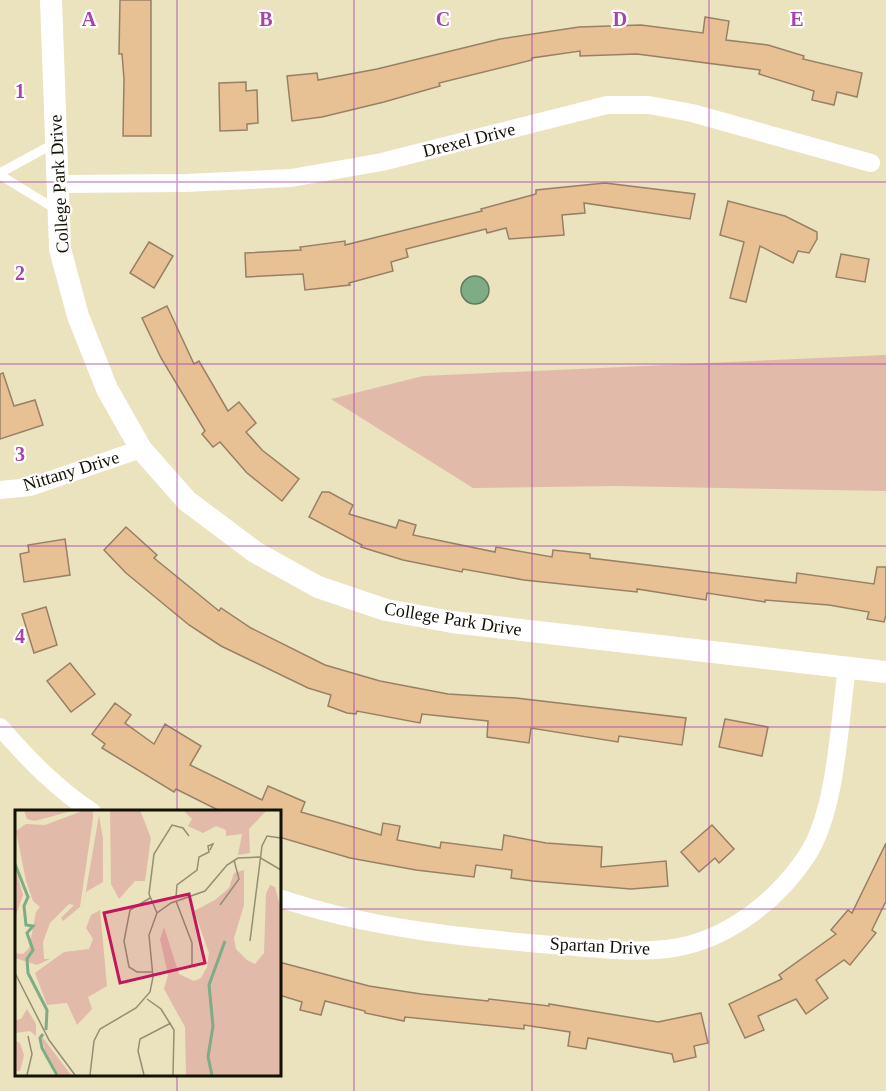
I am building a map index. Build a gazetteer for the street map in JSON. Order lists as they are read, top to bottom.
{
  "streets": {
    "street": [
      "Drexel Drive",
      "College Park Drive",
      "Nittany Drive",
      "Spartan Drive"
    ]
  },
  "crossings": [
    ["Drexel Drive", "College Park Drive"],
    ["College Park Drive", "Nittany Drive"],
    ["College Park Drive", "Spartan Drive"]
  ],
  "grid": {
    "columns": [
      "A",
      "B",
      "C",
      "D",
      "E"
    ],
    "rows": [
      "1",
      "2",
      "3",
      "4"
    ]
  }
}
